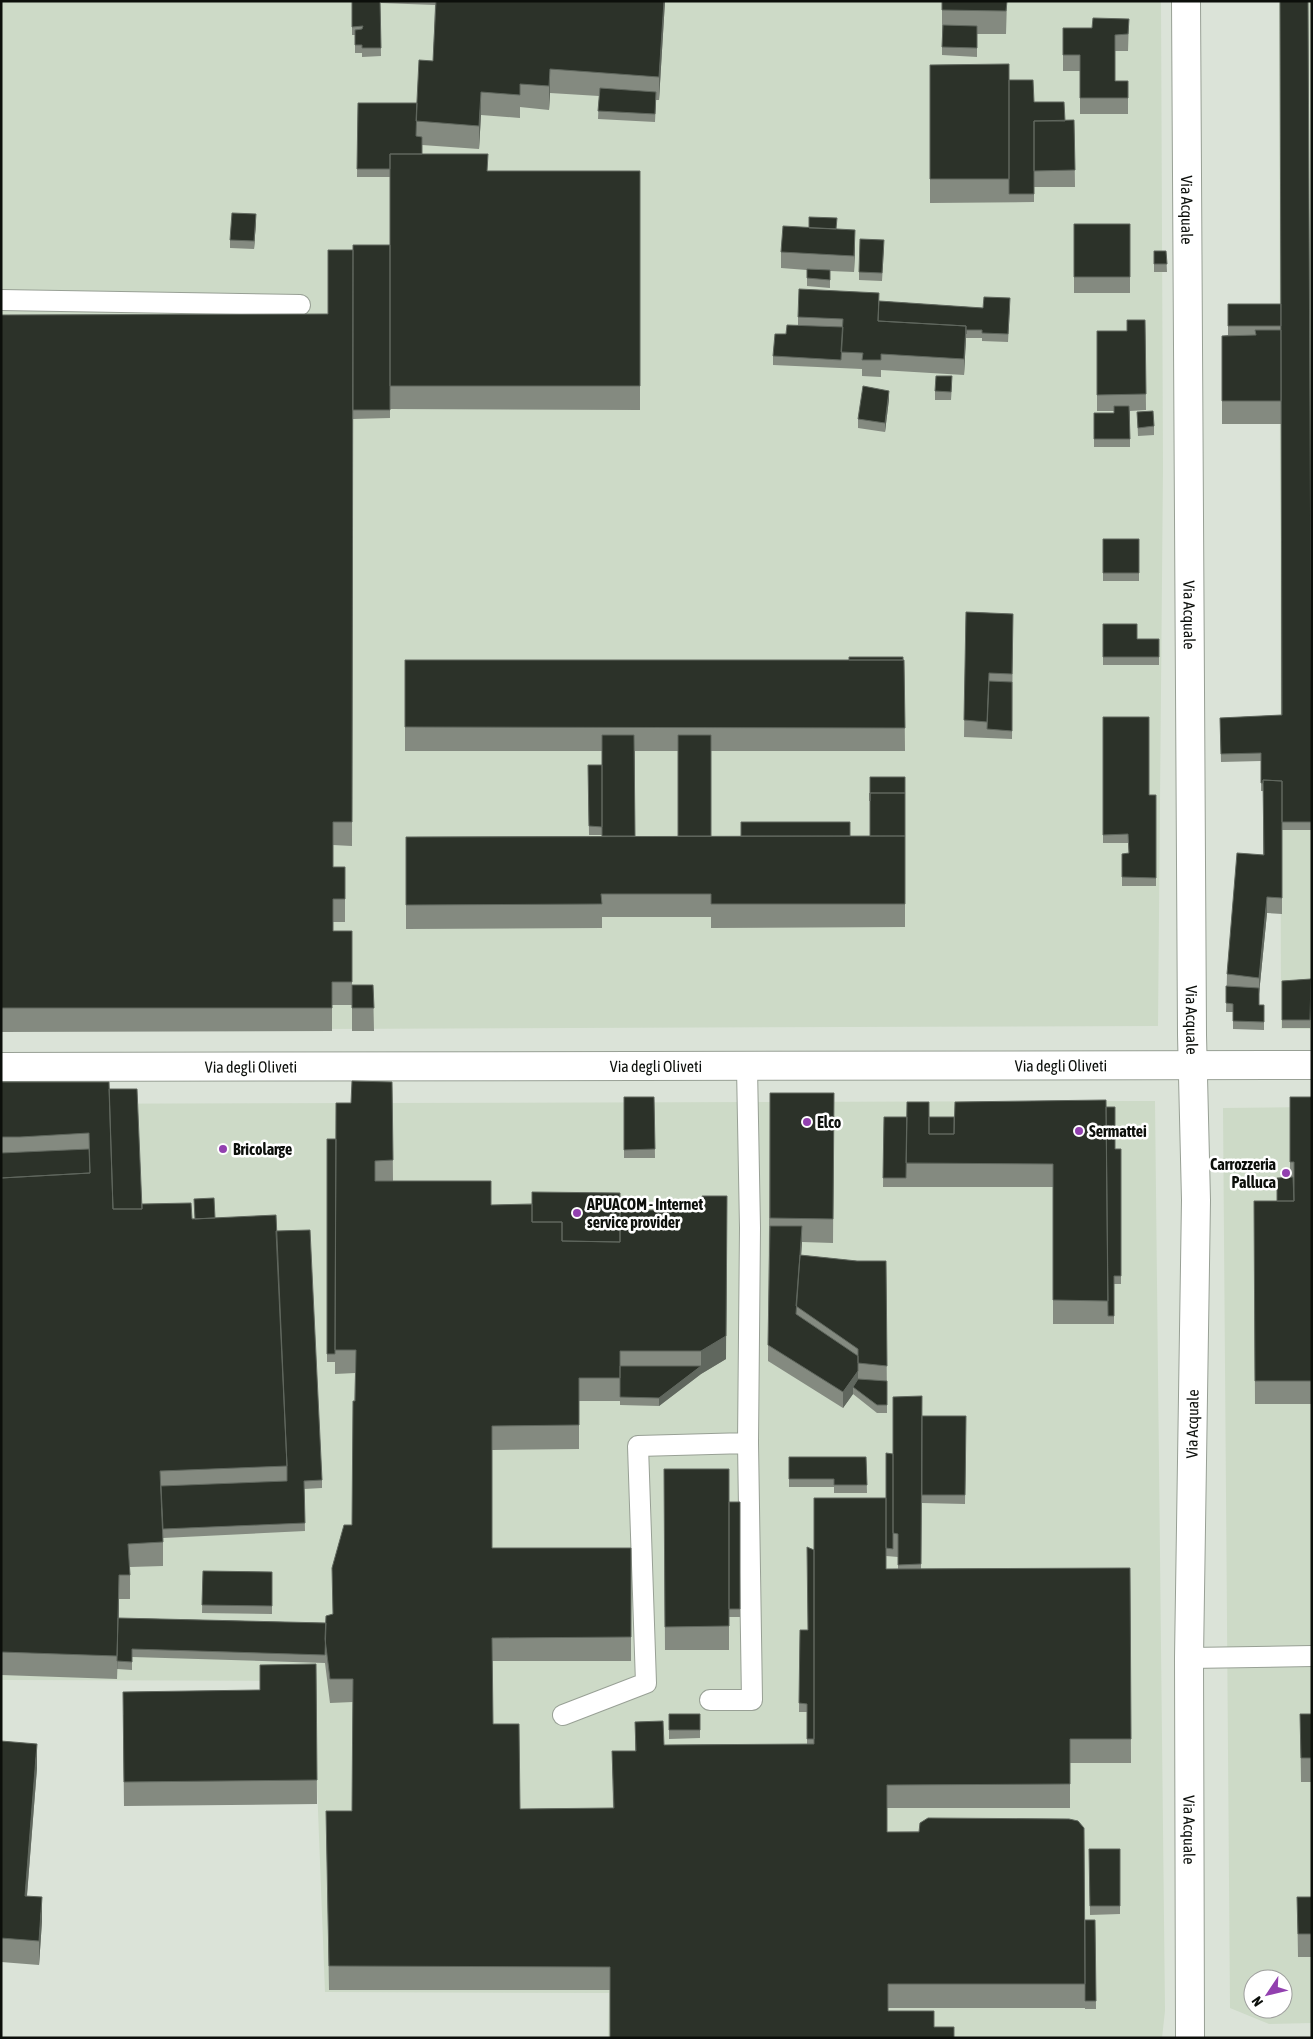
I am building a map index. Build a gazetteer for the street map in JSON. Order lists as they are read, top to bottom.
{
  "streets": {
    "street": ["Via Acquale", "Via degli Oliveti"]
  },
  "crossings": [
    ["Via Acquale", "Via degli Oliveti"]
  ],
  "places": [
    "Elco",
    "Sermattei",
    "Bricolarge",
    "Carrozzeria Palluca",
    "APUACOM - Internet service provider"
  ],
  "north": "bottom left"
}
